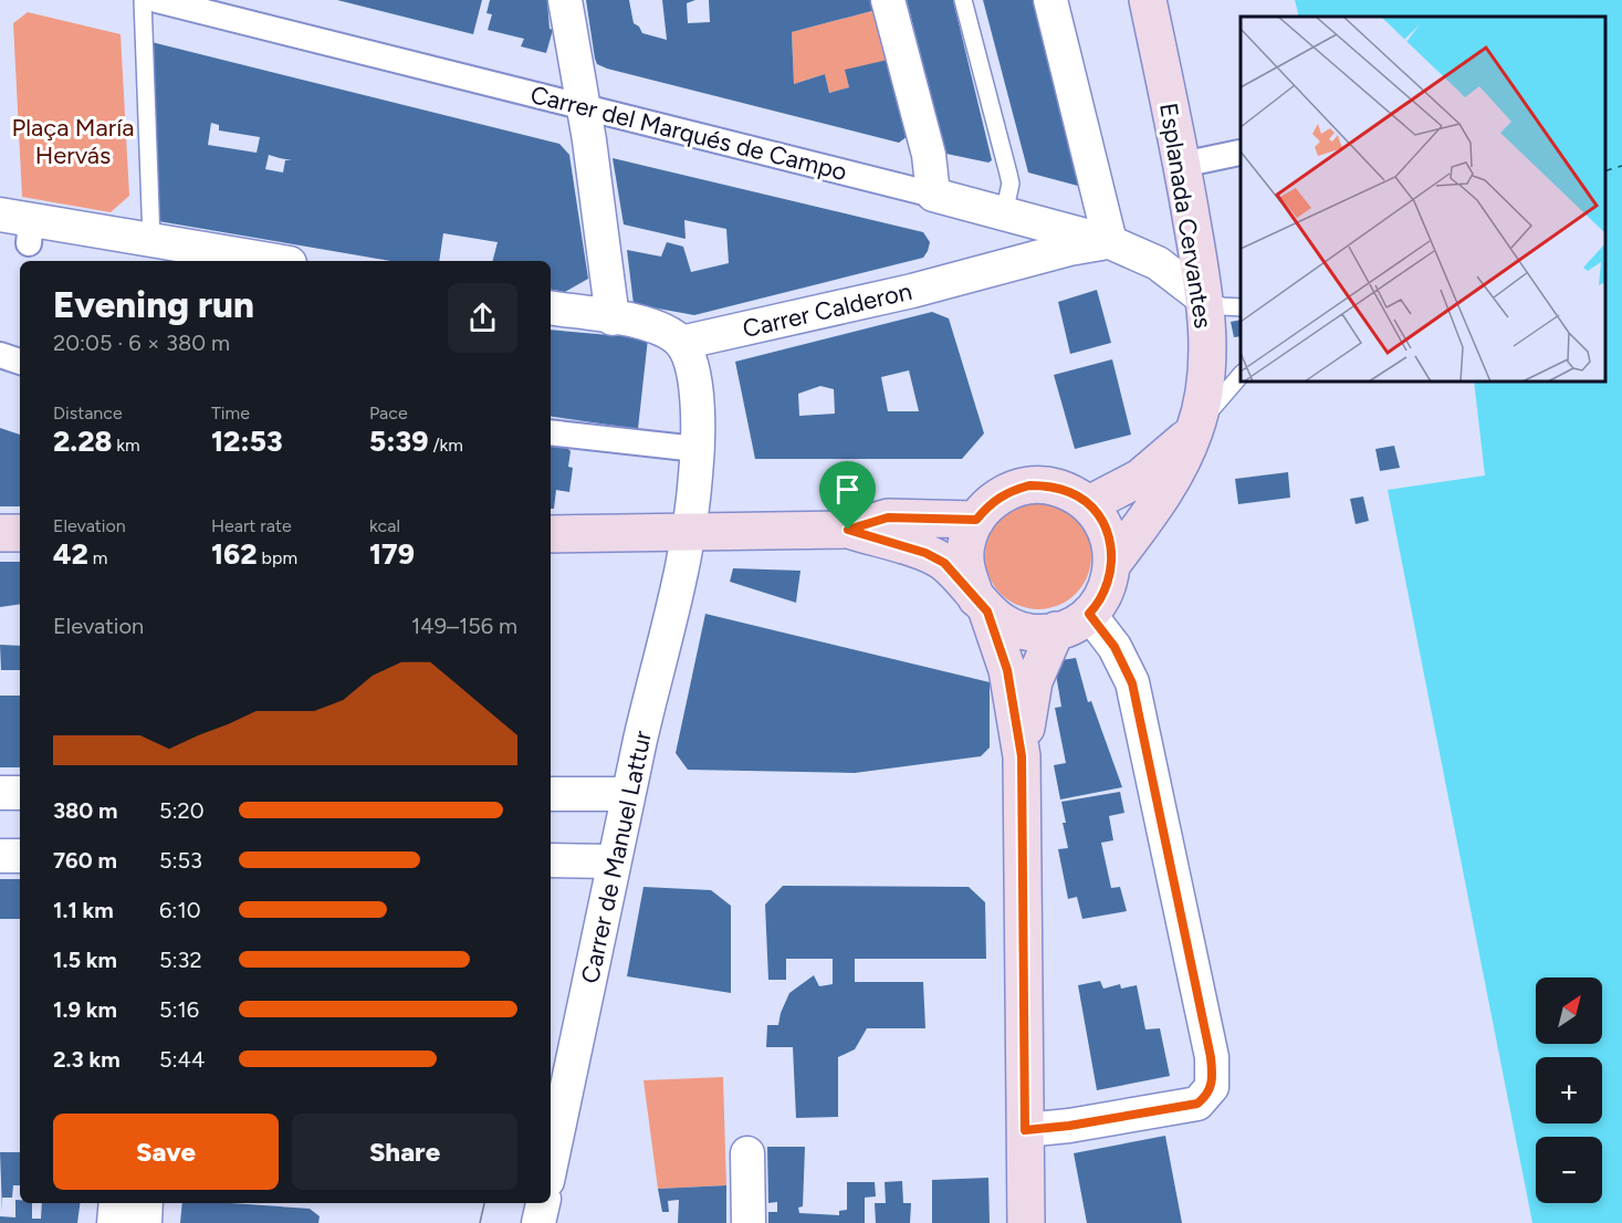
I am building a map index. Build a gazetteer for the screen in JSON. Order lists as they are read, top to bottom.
{
  "streets": {
    "main road": ["Esplanada Cervantes"],
    "street": ["Carrer del Marqués de Campo", "Carrer Calderon", "Carrer de Manuel Lattur"]
  },
  "crossings": [
    ["Carrer del Marqués de Campo", "Esplanada Cervantes"],
    ["Carrer del Marqués de Campo", "Carrer Calderon"],
    ["Carrer Calderon", "Carrer de Manuel Lattur"]
  ],
  "parks": ["Plaça María Hervás"],
  "north": "top right",
  "page": {
    "heading": ["Evening run", "20:05 · 6 × 380 m"],
    "stats": [
      ["Distance", "2.28 km"],
      ["Time", "12:53"],
      ["Pace", "5:39 /km"],
      ["Elevation", "42 m"],
      ["Heart rate", "162 bpm"],
      ["kcal", "179"]
    ],
    "chart": ["Elevation", "149–156 m"],
    "list": [
      {
        "name": "380 m",
        "note": "5:20"
      },
      {
        "name": "760 m",
        "note": "5:53"
      },
      {
        "name": "1.1 km",
        "note": "6:10"
      },
      {
        "name": "1.5 km",
        "note": "5:32"
      },
      {
        "name": "1.9 km",
        "note": "5:16"
      },
      {
        "name": "2.3 km",
        "note": "5:44"
      }
    ],
    "map_buttons": ["+", "−"],
    "buttons": ["Save", "Share"]
  }
}
